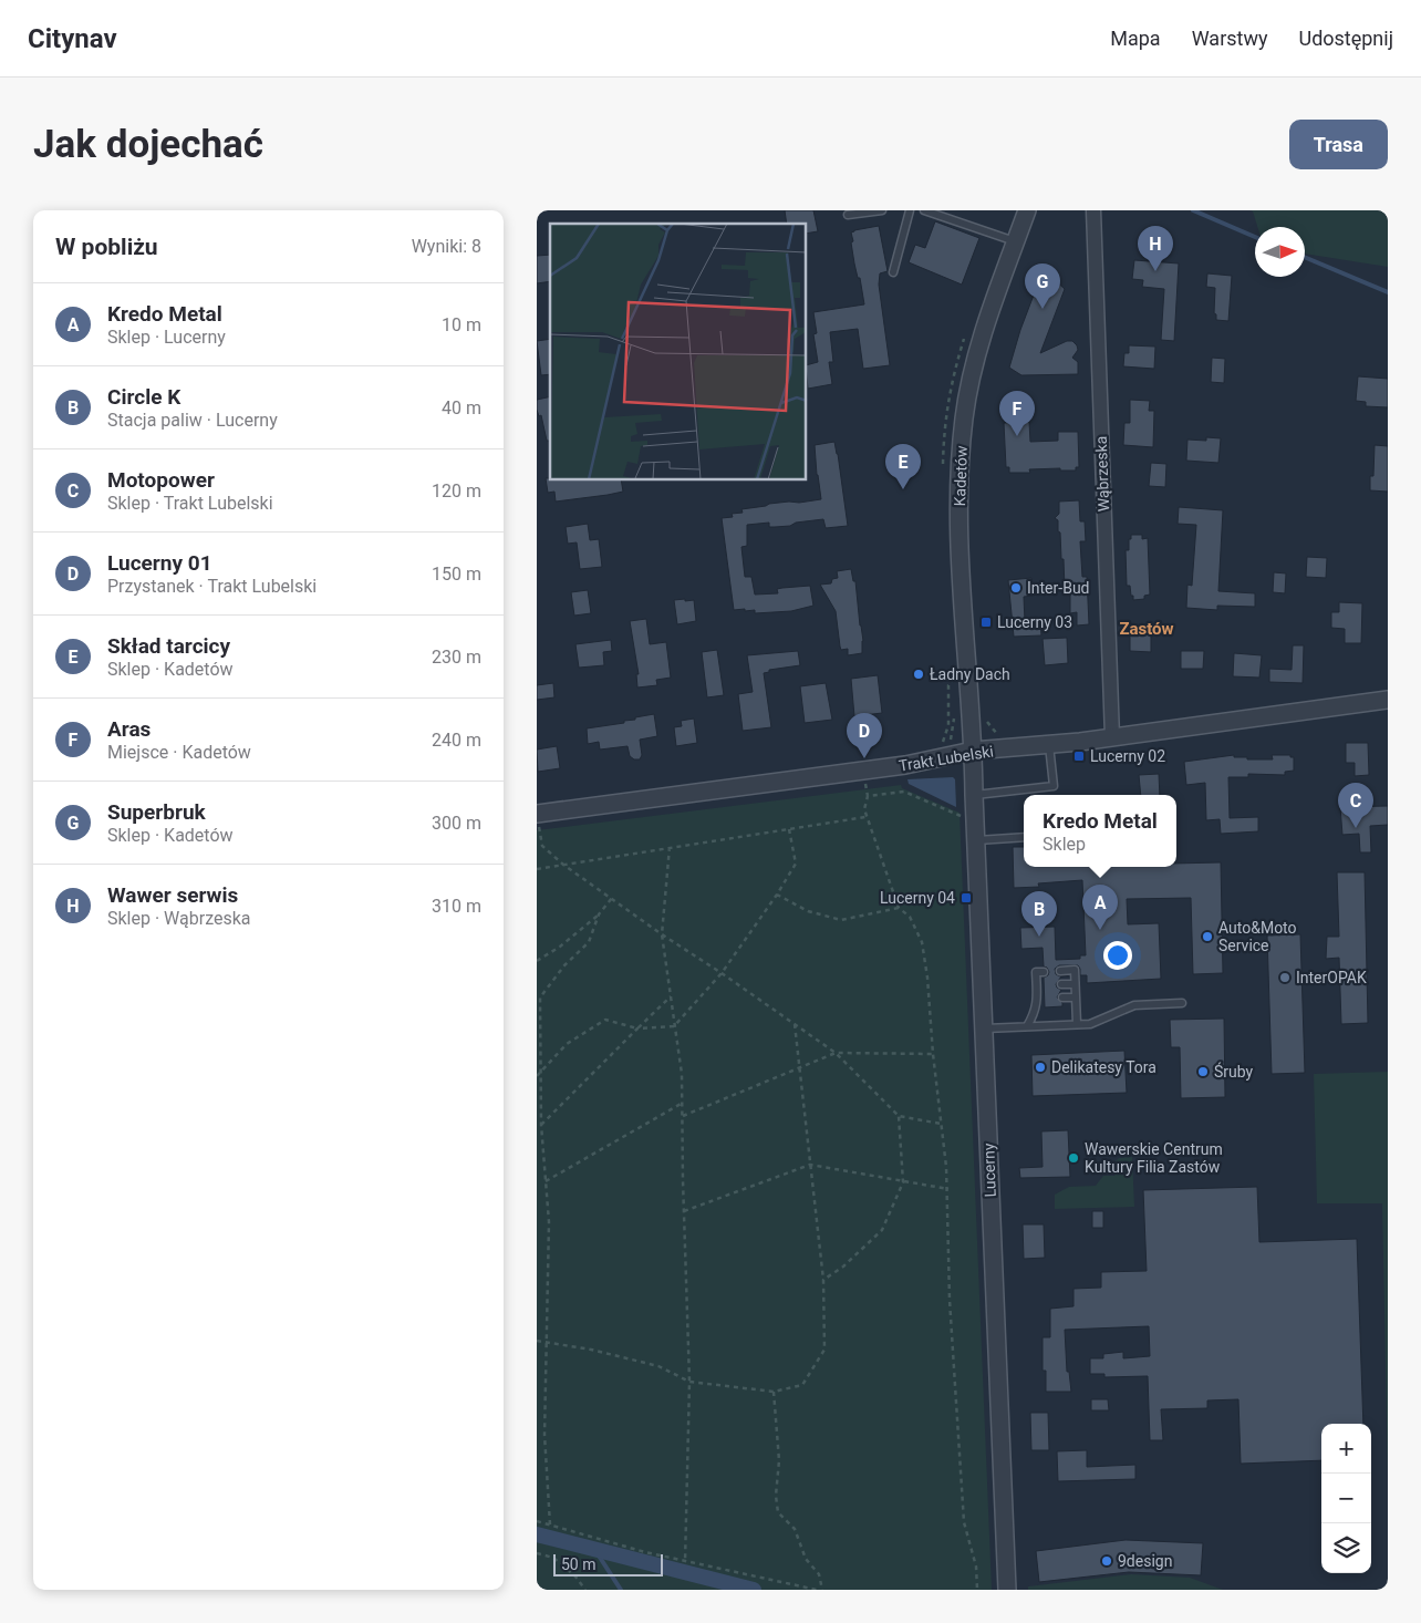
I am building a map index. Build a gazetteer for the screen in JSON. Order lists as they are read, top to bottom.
{
  "streets": {
    "street": [
      "Wąbrzeska",
      "Kadetów",
      "Trakt Lubelski",
      "Lucerny"
    ]
  },
  "crossings": [
    ["Wąbrzeska", "Trakt Lubelski"],
    ["Kadetów", "Trakt Lubelski"],
    ["Kadetów", "Lucerny"],
    ["Trakt Lubelski", "Lucerny"]
  ],
  "districts": ["Zastów"],
  "places": {
    "other": [
      "Inter-Bud",
      "Ładny Dach",
      "Auto&Moto Service",
      "InterOPAK",
      "Delikatesy Tora",
      "Śruby",
      "Wawerskie Centrum Kultury Filia Zastów",
      "9design"
    ],
    "transit": ["Lucerny 03", "Lucerny 02", "Lucerny 04"]
  },
  "scale_bar": "50 m",
  "north": "right",
  "page": {
    "header": "Citynav",
    "nav": ["Mapa", "Warstwy", "Udostępnij"],
    "buttons": "Trasa",
    "title": "Jak dojechać",
    "heading": ["W pobliżu", "Wyniki: 8"],
    "pins": [
      "H",
      "G",
      "F",
      "E",
      "D",
      "C",
      "A",
      "B"
    ],
    "list": [
      {
        "mark": "A",
        "name": "Kredo Metal",
        "note": "Sklep · Lucerny",
        "value": "10 m"
      },
      {
        "mark": "B",
        "name": "Circle K",
        "note": "Stacja paliw · Lucerny",
        "value": "40 m"
      },
      {
        "mark": "C",
        "name": "Motopower",
        "note": "Sklep · Trakt Lubelski",
        "value": "120 m"
      },
      {
        "mark": "D",
        "name": "Lucerny 01",
        "note": "Przystanek · Trakt Lubelski",
        "value": "150 m"
      },
      {
        "mark": "E",
        "name": "Skład tarcicy",
        "note": "Sklep · Kadetów",
        "value": "230 m"
      },
      {
        "mark": "F",
        "name": "Aras",
        "note": "Miejsce · Kadetów",
        "value": "240 m"
      },
      {
        "mark": "G",
        "name": "Superbruk",
        "note": "Sklep · Kadetów",
        "value": "300 m"
      },
      {
        "mark": "H",
        "name": "Wawer serwis",
        "note": "Sklep · Wąbrzeska",
        "value": "310 m"
      }
    ],
    "popup": ["Kredo Metal", "Sklep"],
    "map_buttons": ["+", "−"],
    "scale": "50 m"
  }
}
